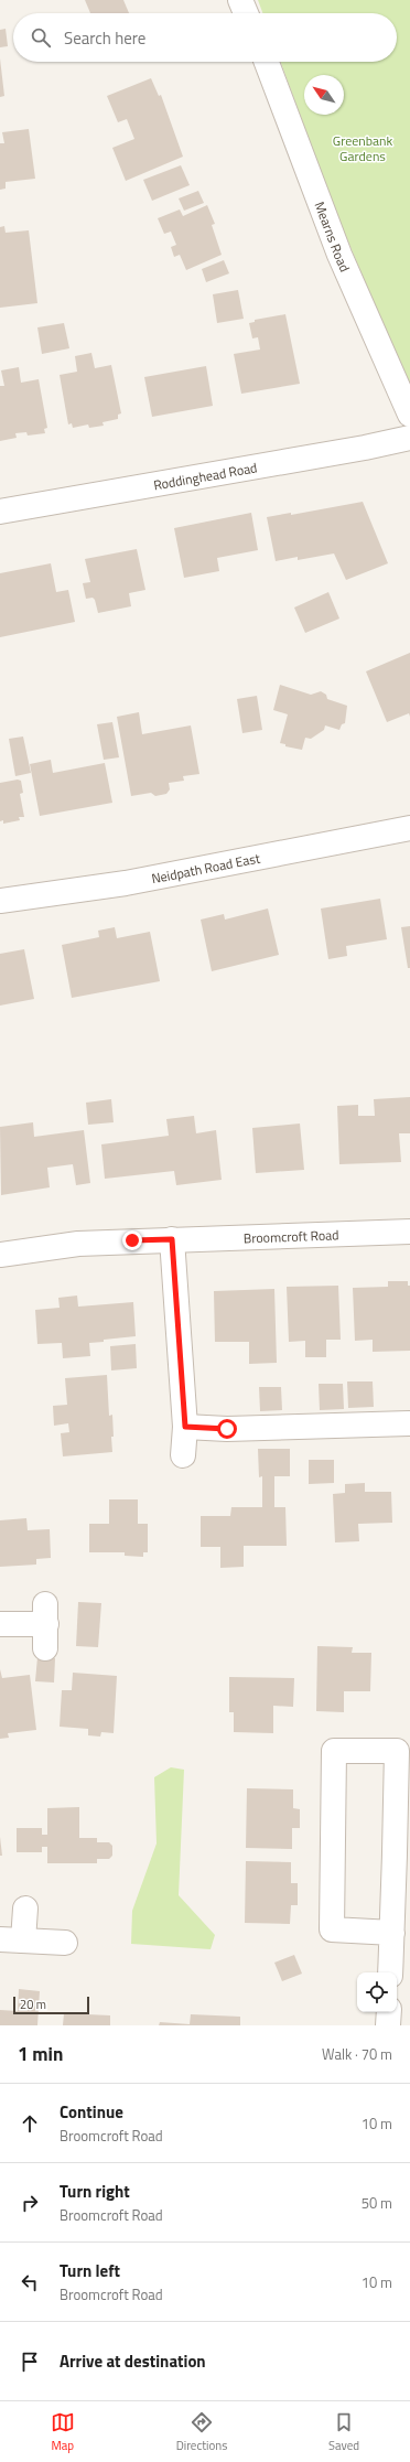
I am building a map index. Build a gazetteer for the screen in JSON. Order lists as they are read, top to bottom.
{
  "streets": {
    "street": [
      "Mearns Road",
      "Roddinghead Road",
      "Neidpath Road East",
      "Broomcroft Road"
    ]
  },
  "parks": ["Greenbank Gardens"],
  "scale_bar": "20 m",
  "north": "top left",
  "page": {
    "search": "Search here",
    "scale": "20 m",
    "heading": ["1 min", "Walk · 70 m"],
    "list": [
      ["Continue", "Broomcroft Road", "10 m"],
      ["Turn right", "Broomcroft Road", "50 m"],
      ["Turn left", "Broomcroft Road", "10 m"],
      "Arrive at destination"
    ],
    "nav": ["Map", "Directions", "Saved"]
  }
}
